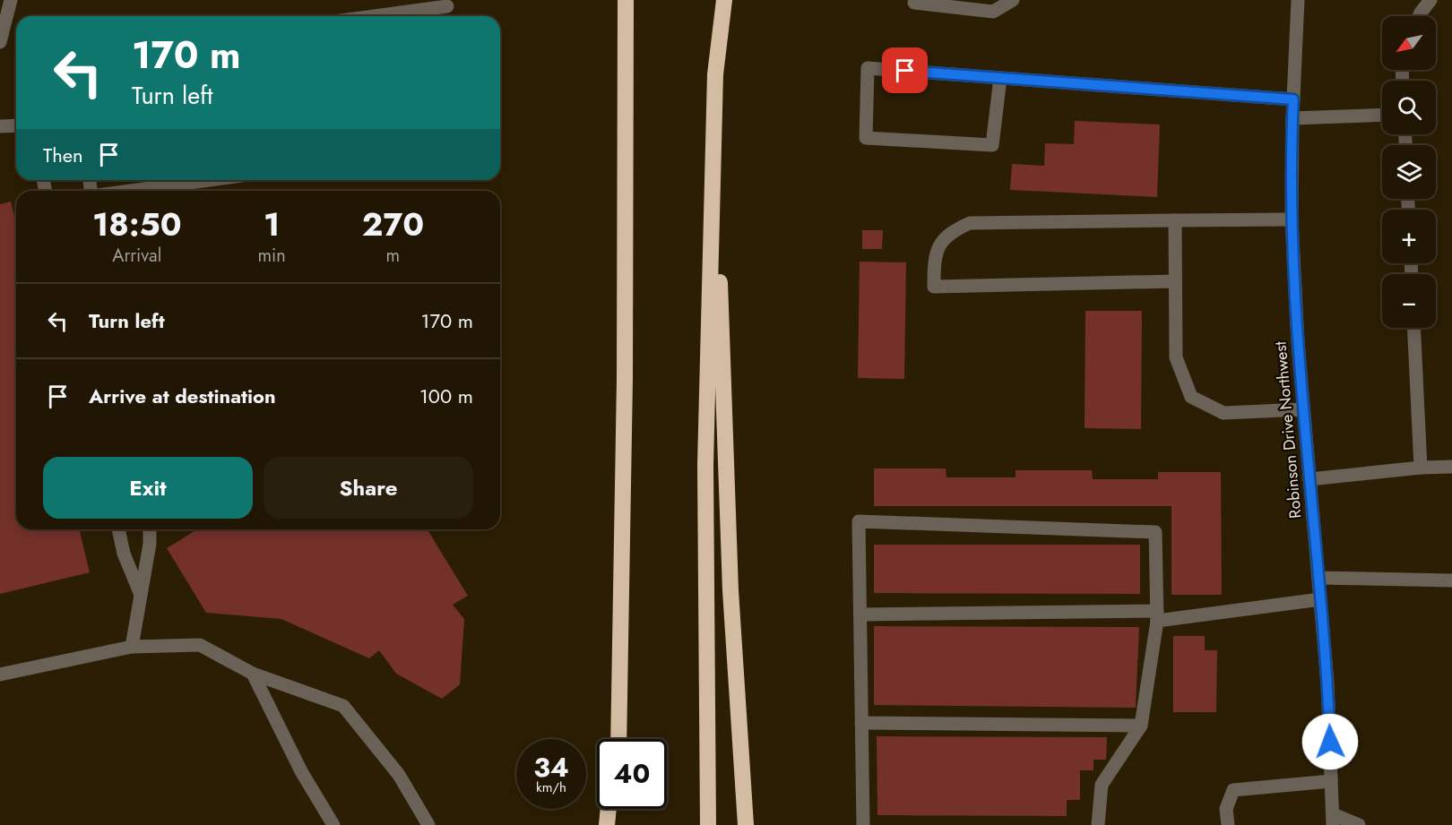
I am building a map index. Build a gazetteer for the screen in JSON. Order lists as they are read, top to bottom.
{
  "streets": {
    "street": ["Robinson Drive Northwest"]
  },
  "north": "bottom left",
  "page": {
    "map_buttons": ["+", "−"],
    "turn": ["170 m", "Turn left"],
    "then": "Then",
    "eta": [
      "18:50",
      "Arrival",
      "1",
      "min",
      "270",
      "m"
    ],
    "list": [
      {
        "name": "Turn left",
        "value": "170 m"
      },
      {
        "name": "Arrive at destination",
        "value": "100 m"
      }
    ],
    "buttons": ["Exit", "Share"],
    "speed": "34 km/h",
    "limit": "40"
  }
}
